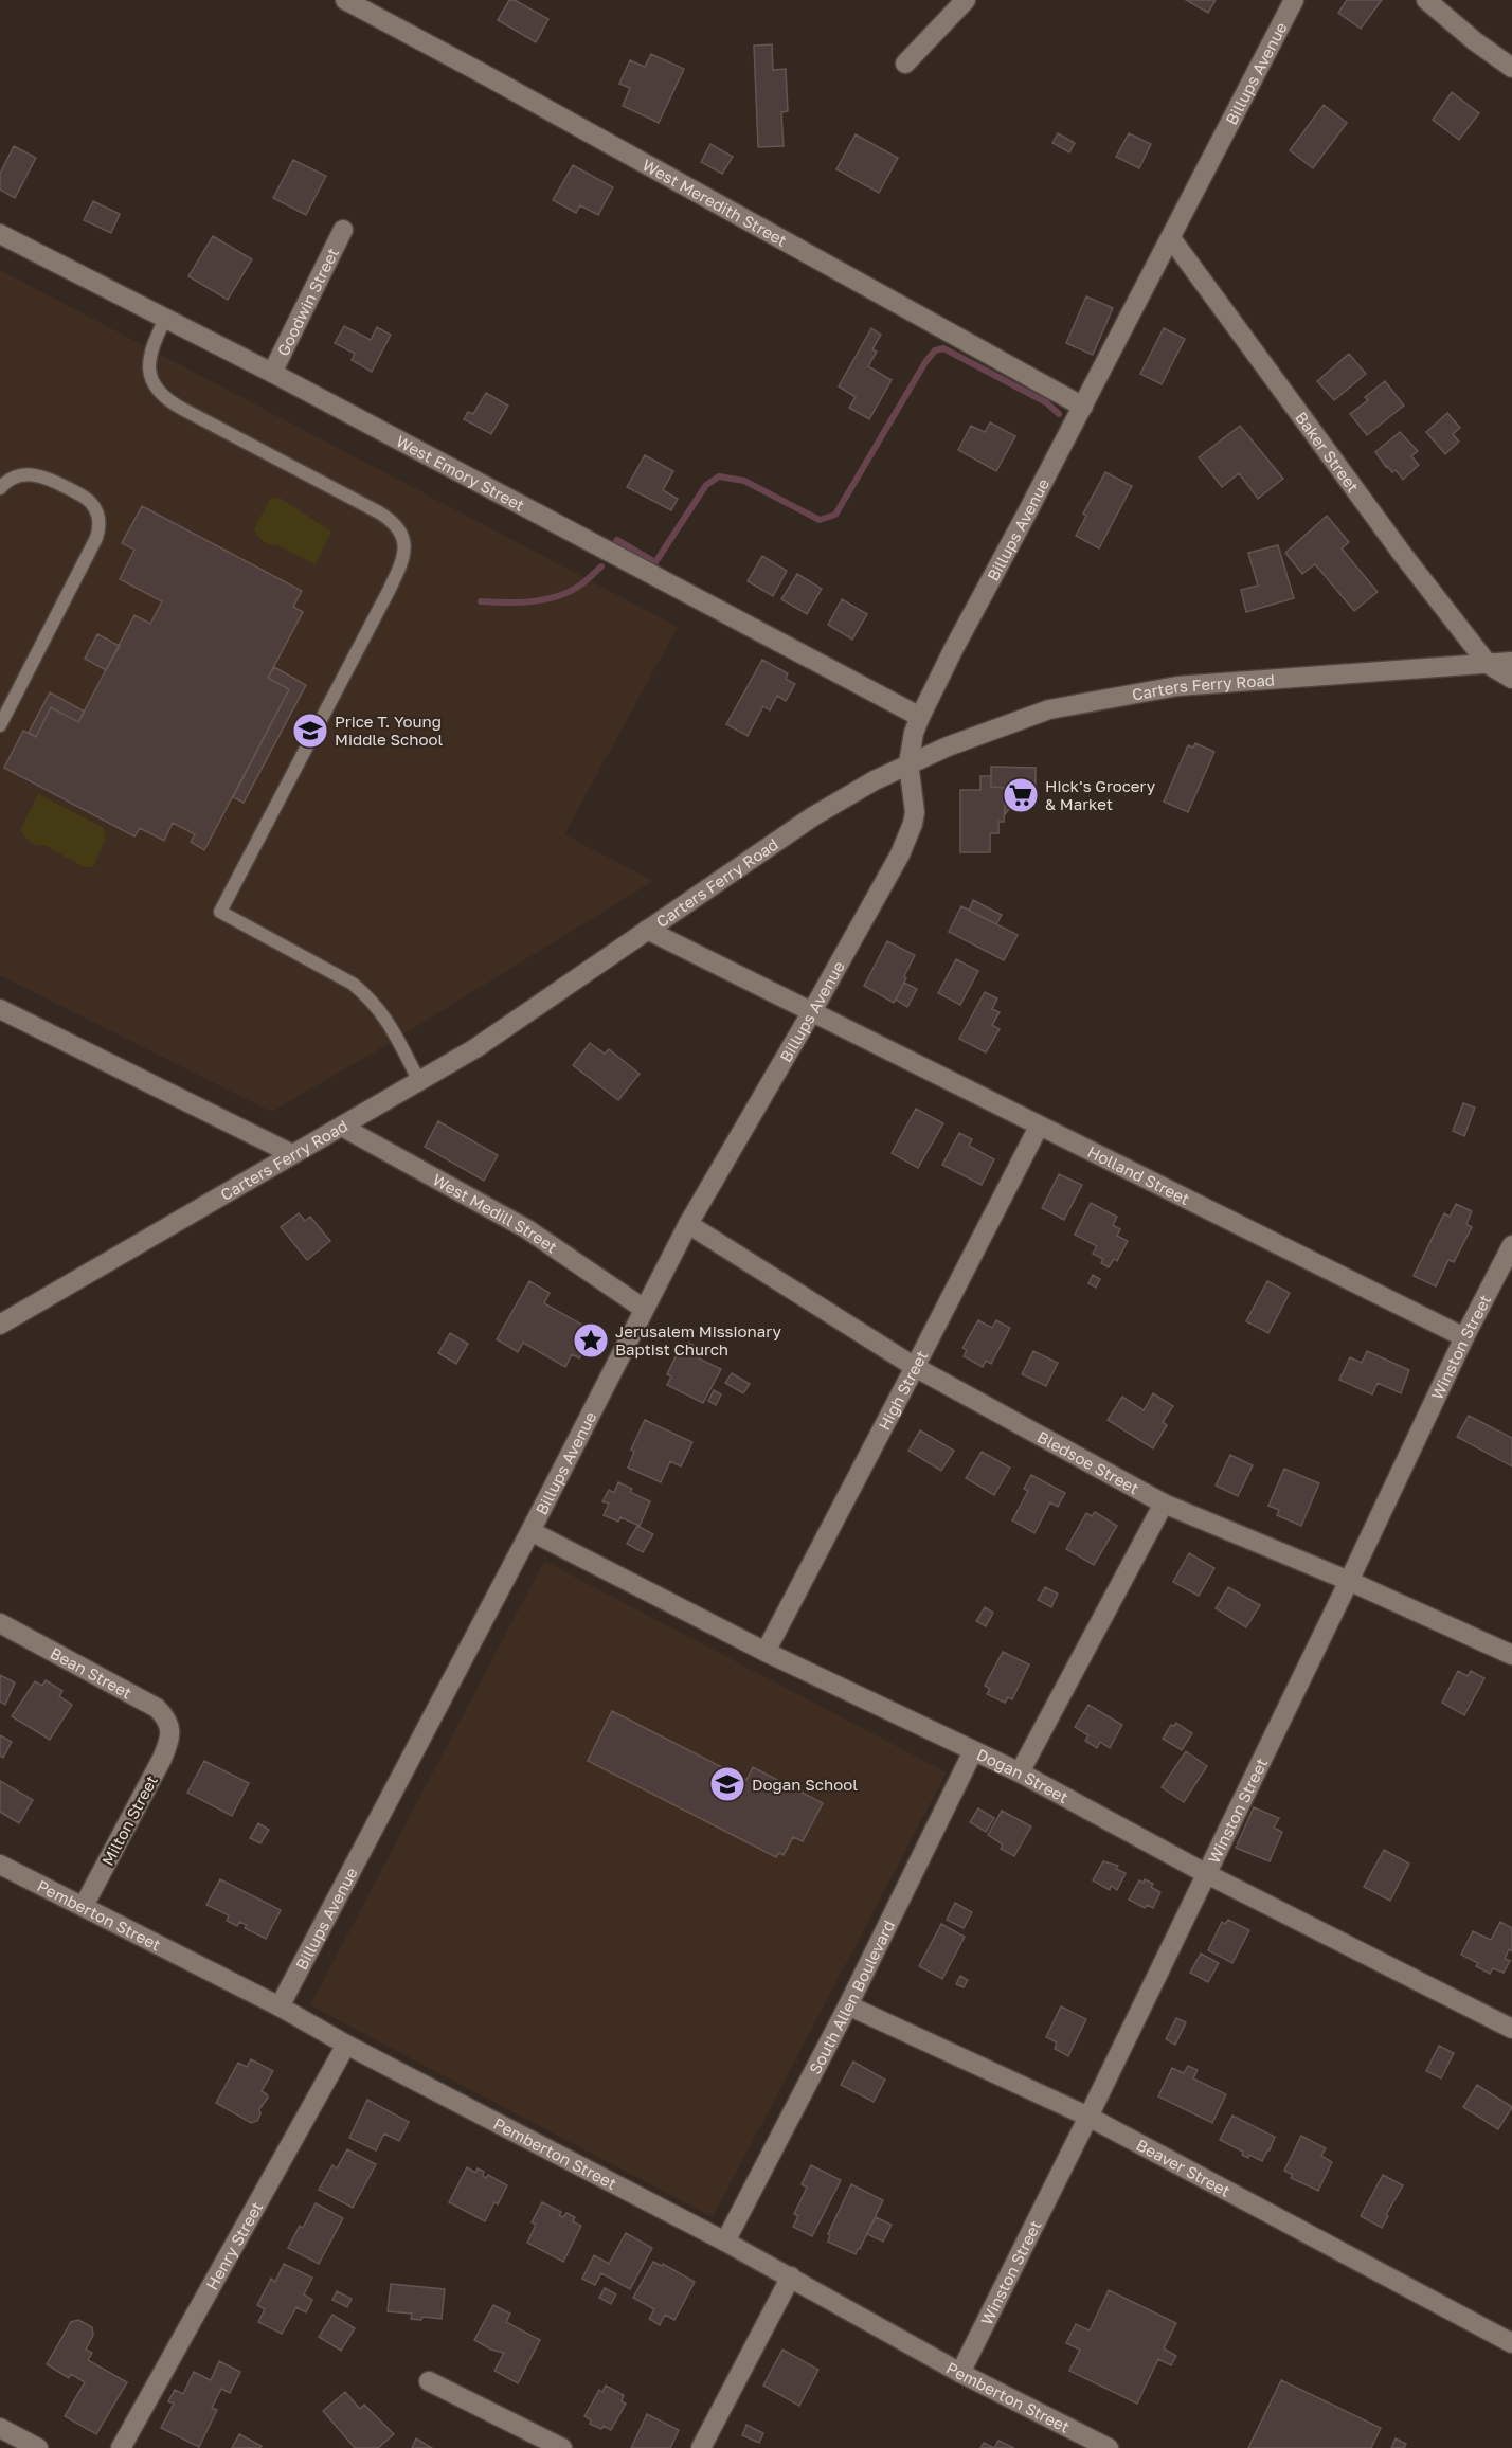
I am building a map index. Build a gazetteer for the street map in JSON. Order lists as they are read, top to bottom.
{
  "streets": {
    "street": [
      "Billups Avenue",
      "West Meredith Street",
      "Goodwin Street",
      "Baker Street",
      "West Emory Street",
      "Carters Ferry Road",
      "Holland Street",
      "West Medill Street",
      "Winston Street",
      "High Street",
      "Bledsoe Street",
      "Bean Street",
      "Dogan Street",
      "Milton Street",
      "Pemberton Street",
      "South Allen Boulevard",
      "Beaver Street",
      "Henry Street"
    ]
  },
  "crossings": [
    ["Billups Avenue", "West Meredith Street"],
    ["Billups Avenue", "Baker Street"],
    ["Billups Avenue", "West Emory Street"],
    ["Billups Avenue", "Carters Ferry Road"],
    ["Billups Avenue", "Holland Street"],
    ["Billups Avenue", "West Medill Street"],
    ["Billups Avenue", "Bledsoe Street"],
    ["Billups Avenue", "Dogan Street"],
    ["Billups Avenue", "Pemberton Street"],
    ["Goodwin Street", "West Emory Street"],
    ["Baker Street", "Carters Ferry Road"],
    ["Carters Ferry Road", "Holland Street"],
    ["Carters Ferry Road", "West Medill Street"],
    ["Holland Street", "Winston Street"],
    ["Holland Street", "High Street"],
    ["Winston Street", "Bledsoe Street"],
    ["Winston Street", "Dogan Street"],
    ["Winston Street", "Pemberton Street"],
    ["Winston Street", "Beaver Street"],
    ["High Street", "Bledsoe Street"],
    ["High Street", "Dogan Street"],
    ["Bean Street", "Milton Street"],
    ["Dogan Street", "South Allen Boulevard"],
    ["Milton Street", "Pemberton Street"],
    ["Pemberton Street", "South Allen Boulevard"],
    ["Pemberton Street", "Henry Street"],
    ["South Allen Boulevard", "Beaver Street"]
  ],
  "places": {
    "school or university": ["Price T. Young Middle School", "Dogan School"],
    "supermarket": ["Hick's Grocery & Market"],
    "place": ["Jerusalem Missionary Baptist Church"]
  }
}
